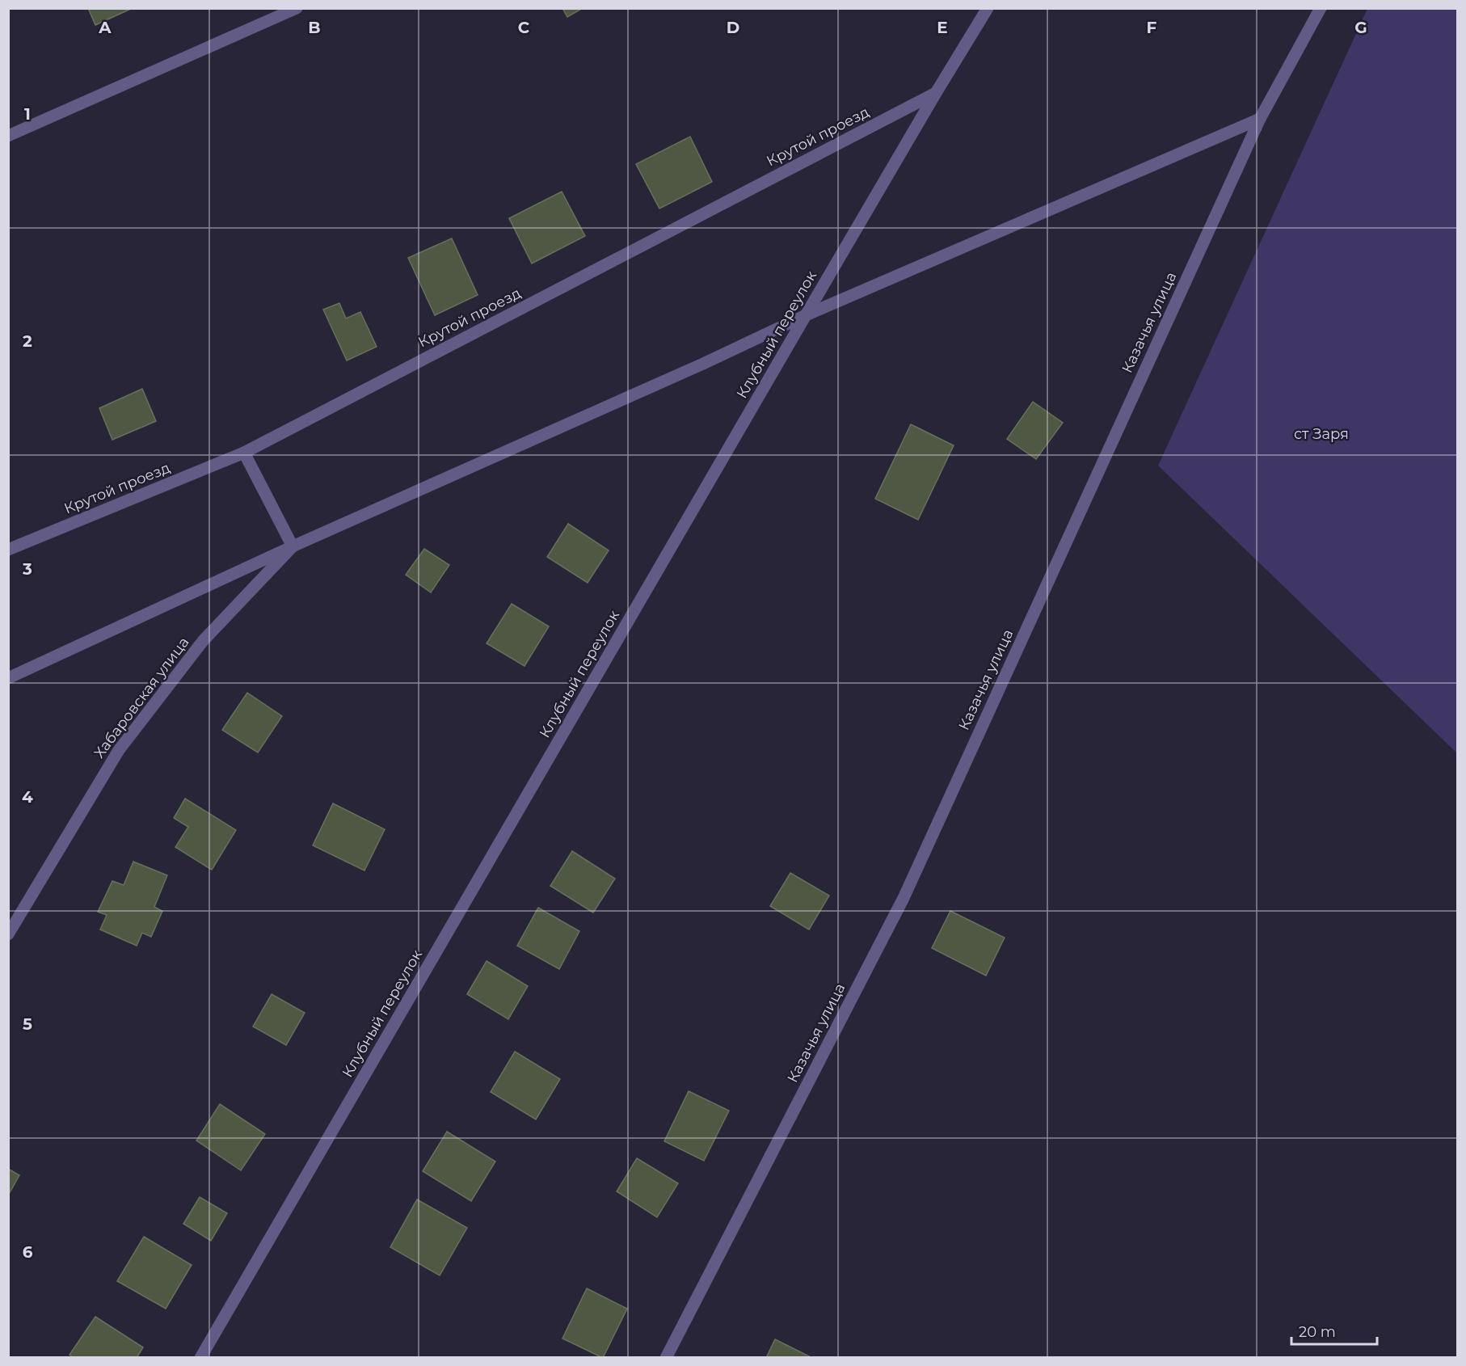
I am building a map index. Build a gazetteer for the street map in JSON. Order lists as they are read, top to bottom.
{
  "streets": {
    "street": [
      "Крутой проезд",
      "Казачья улица",
      "Клубный переулок",
      "Хабаровская улица"
    ]
  },
  "crossings": [
    ["Крутой проезд", "Клубный переулок"]
  ],
  "parks": ["ст Заря"],
  "scale_bar": "20 m",
  "grid": {
    "columns": [
      "A",
      "B",
      "C",
      "D",
      "E",
      "F",
      "G"
    ],
    "rows": [
      "1",
      "2",
      "3",
      "4",
      "5",
      "6"
    ]
  }
}
